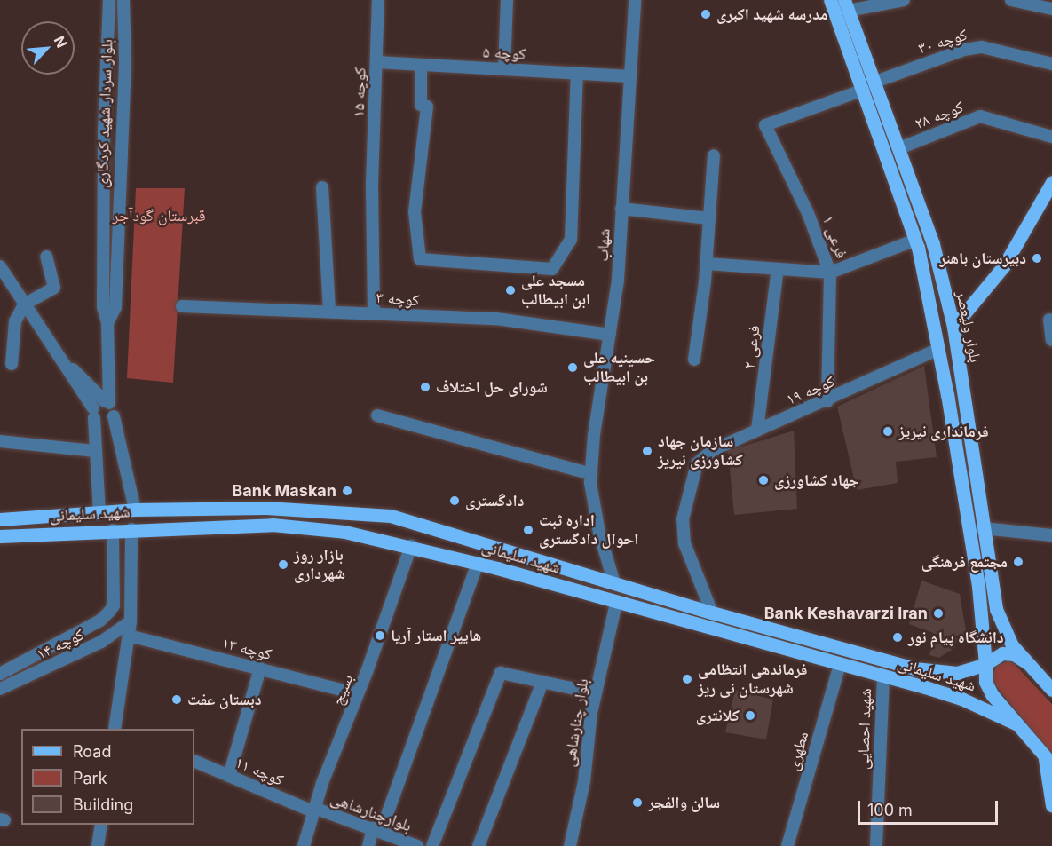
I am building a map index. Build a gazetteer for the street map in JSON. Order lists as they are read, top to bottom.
{
  "streets": {
    "main road": ["بلوار ولیعصر", "شهید سلیمانی"],
    "street": [
      "کوچه ۳۰",
      "کوچه ۵",
      "کوچه ۱۵",
      "بلوار سردار شهید کردگاری",
      "کوچه ۲۸",
      "فرعی ۱",
      "شهاب",
      "کوچه ۳",
      "فرعی ۲",
      "کوچه ۱۹",
      "کوچه ۱۴",
      "کوچه ۱۳",
      "بسیج",
      "بلوار چنارشاهی",
      "شهید احصایی",
      "مطهری",
      "کوچه ۱۱",
      "بلوارچنارشاهی"
    ]
  },
  "crossings": [
    ["کوچه ۳۰", "بلوار ولیعصر"],
    ["کوچه ۵", "کوچه ۱۵"],
    ["کوچه ۵", "شهاب"],
    ["کوچه ۱۵", "کوچه ۳"],
    ["کوچه ۲۸", "بلوار ولیعصر"],
    ["فرعی ۱", "بلوار ولیعصر"],
    ["فرعی ۱", "کوچه ۱۹"],
    ["شهاب", "کوچه ۳"],
    ["شهاب", "شهید سلیمانی"],
    ["بلوار ولیعصر", "کوچه ۱۹"],
    ["بلوار ولیعصر", "شهید سلیمانی"],
    ["فرعی ۲", "کوچه ۱۹"],
    ["کوچه ۱۹", "شهید سلیمانی"],
    ["شهید سلیمانی", "کوچه ۱۴"],
    ["شهید سلیمانی", "بسیج"],
    ["شهید سلیمانی", "بلوار چنارشاهی"],
    ["شهید سلیمانی", "شهید احصایی"],
    ["شهید سلیمانی", "مطهری"],
    ["کوچه ۱۳", "بسیج"],
    ["بسیج", "کوچه ۱۱"],
    ["بسیج", "بلوارچنارشاهی"],
    ["کوچه ۱۱", "بلوارچنارشاهی"]
  ],
  "parks": ["قبرستان گودآجر"],
  "places": [
    "مدرسه شهید اکبری",
    "دبیرستان باهنر",
    "مسجد علی ابن ابیطالب",
    "حسینیه علی بن ابیطالب",
    "شورای حل اختلاف",
    "فرمانداری نیریز",
    "سازمان جهاد کشاورزی نیریز",
    "جهاد کشاورزی",
    "Bank Maskan",
    "دادگستری",
    "اداره ثبت احوال دادگستری",
    "مجتمع فرهنگی",
    "بازار روز شهرداری",
    "Bank Keshavarzi Iran",
    "هایپر استار آریا",
    "دانشگاه پیام نور",
    "فرماندهی انتظامی شهرستان نی ریز",
    "دبستان عفت",
    "کلانتری",
    "سالن والفجر"
  ],
  "legend": ["Road", "Park", "Building"],
  "scale_bar": "100 m",
  "north": "top right"
}
